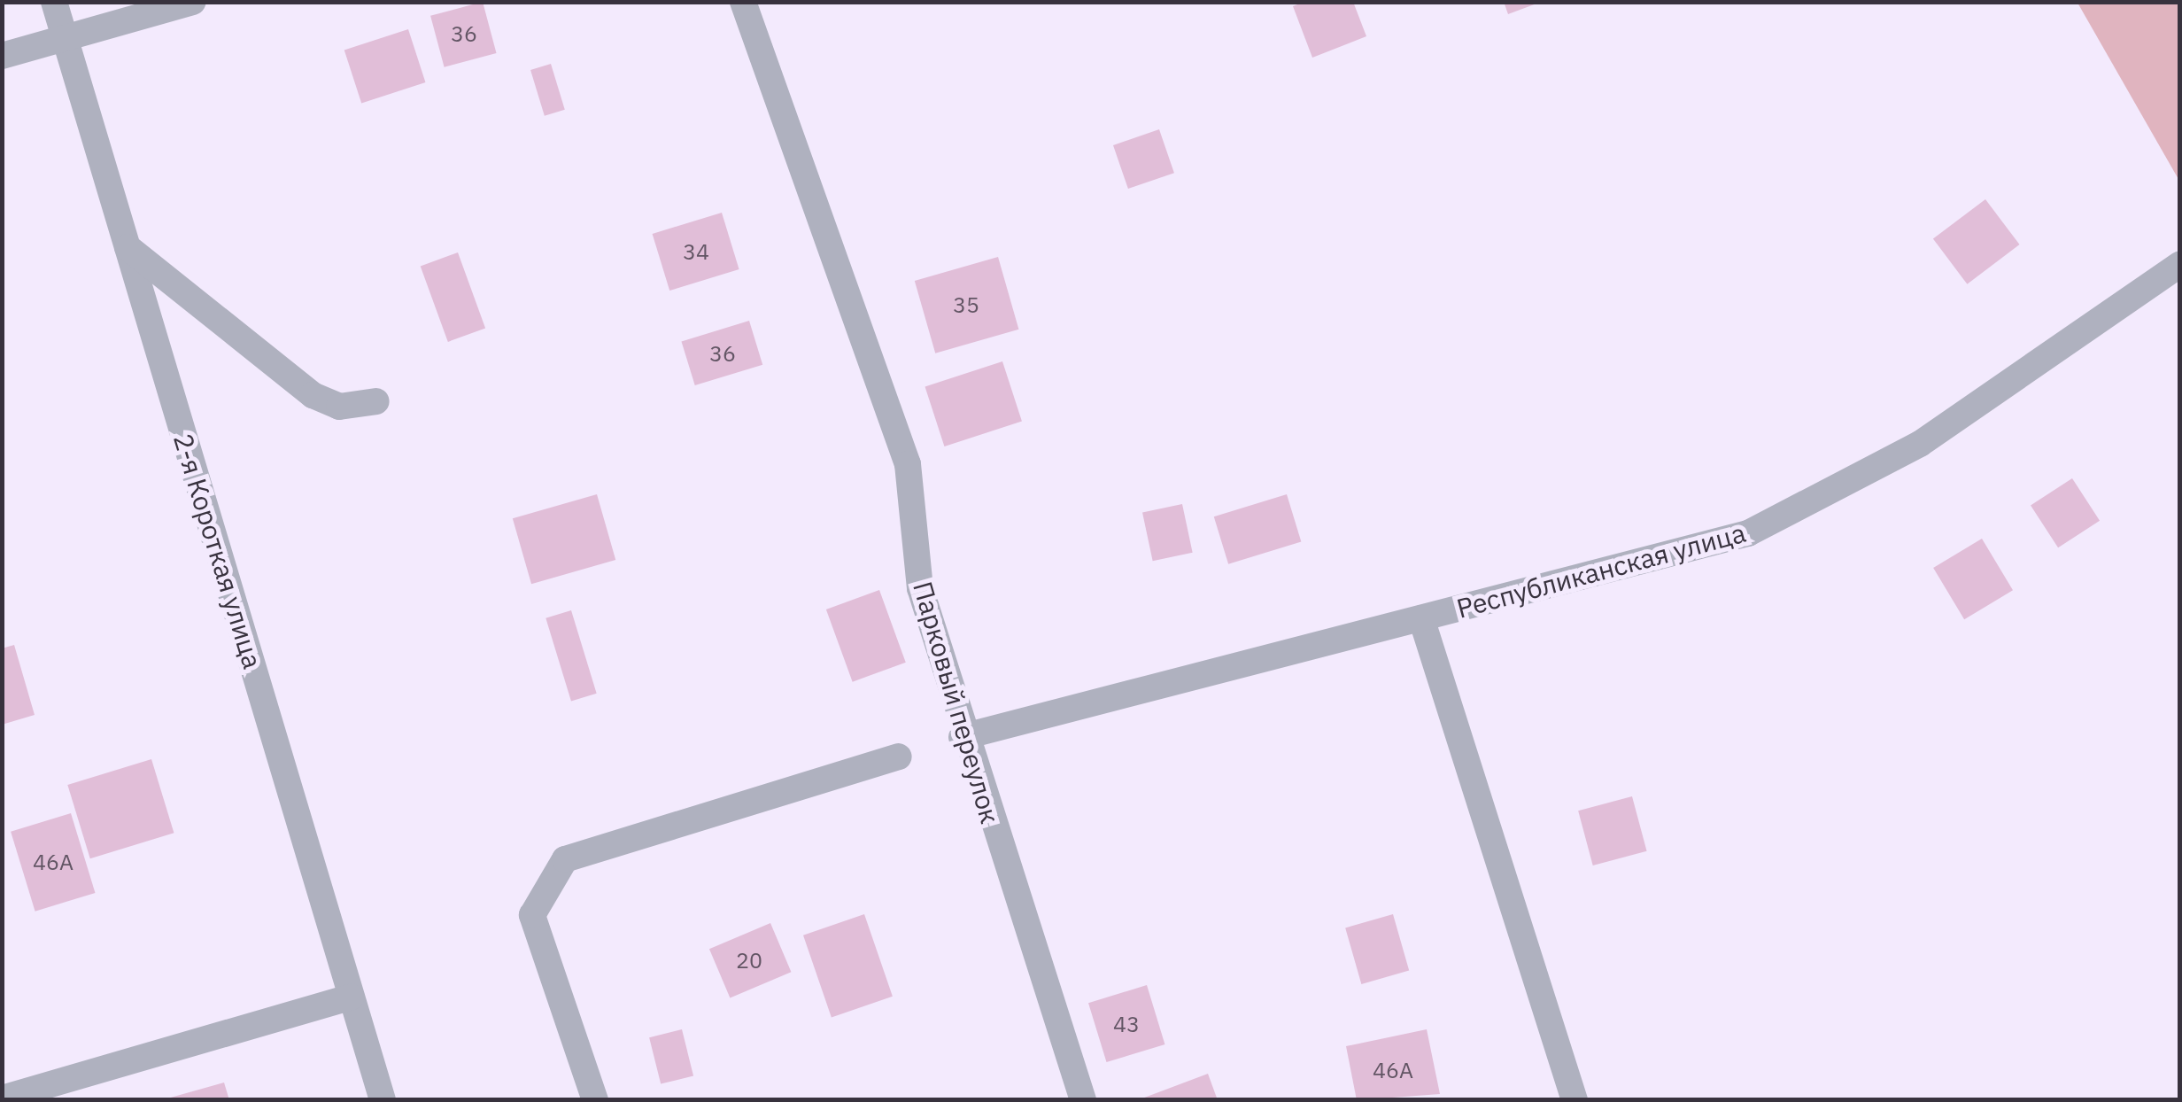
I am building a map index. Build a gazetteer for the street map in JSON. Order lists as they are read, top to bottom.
{
  "streets": {
    "street": ["2-я Короткая улица", "Республиканская улица", "Парковый переулок"]
  },
  "crossings": [
    ["Республиканская улица", "Парковый переулок"]
  ],
  "house_numbers": [
    "36",
    "34",
    "35",
    "36",
    "46А",
    "20",
    "43",
    "46А"
  ]
}
